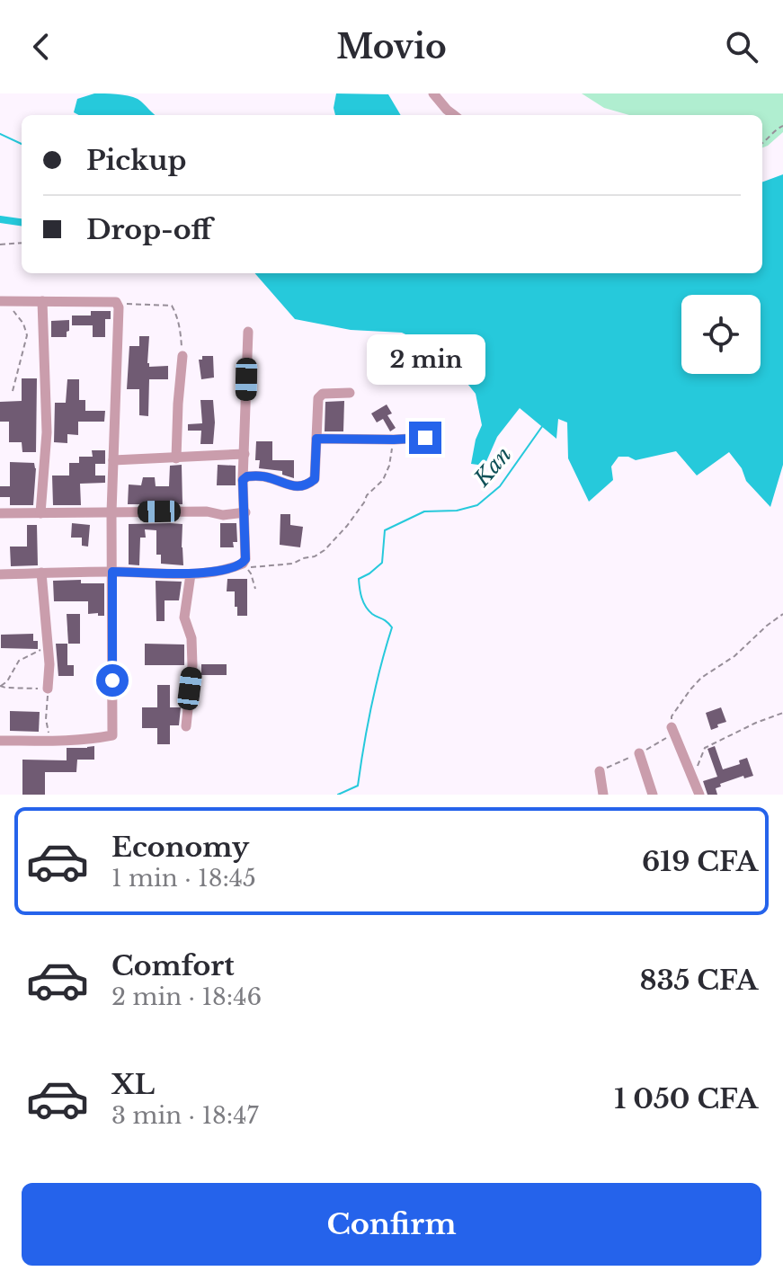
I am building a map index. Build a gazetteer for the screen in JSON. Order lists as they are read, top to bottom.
{
  "water": ["Kan"],
  "page": {
    "header": "Movio",
    "banner": ["Pickup", "Drop-off"],
    "bubble": "2 min",
    "list": [
      {
        "name": "Economy",
        "note": "1 min · 18:45",
        "value": "619 CFA"
      },
      {
        "name": "Comfort",
        "note": "2 min · 18:46",
        "value": "835 CFA"
      },
      {
        "name": "XL",
        "note": "3 min · 18:47",
        "value": "1 050 CFA"
      }
    ],
    "buttons": "Confirm"
  }
}
